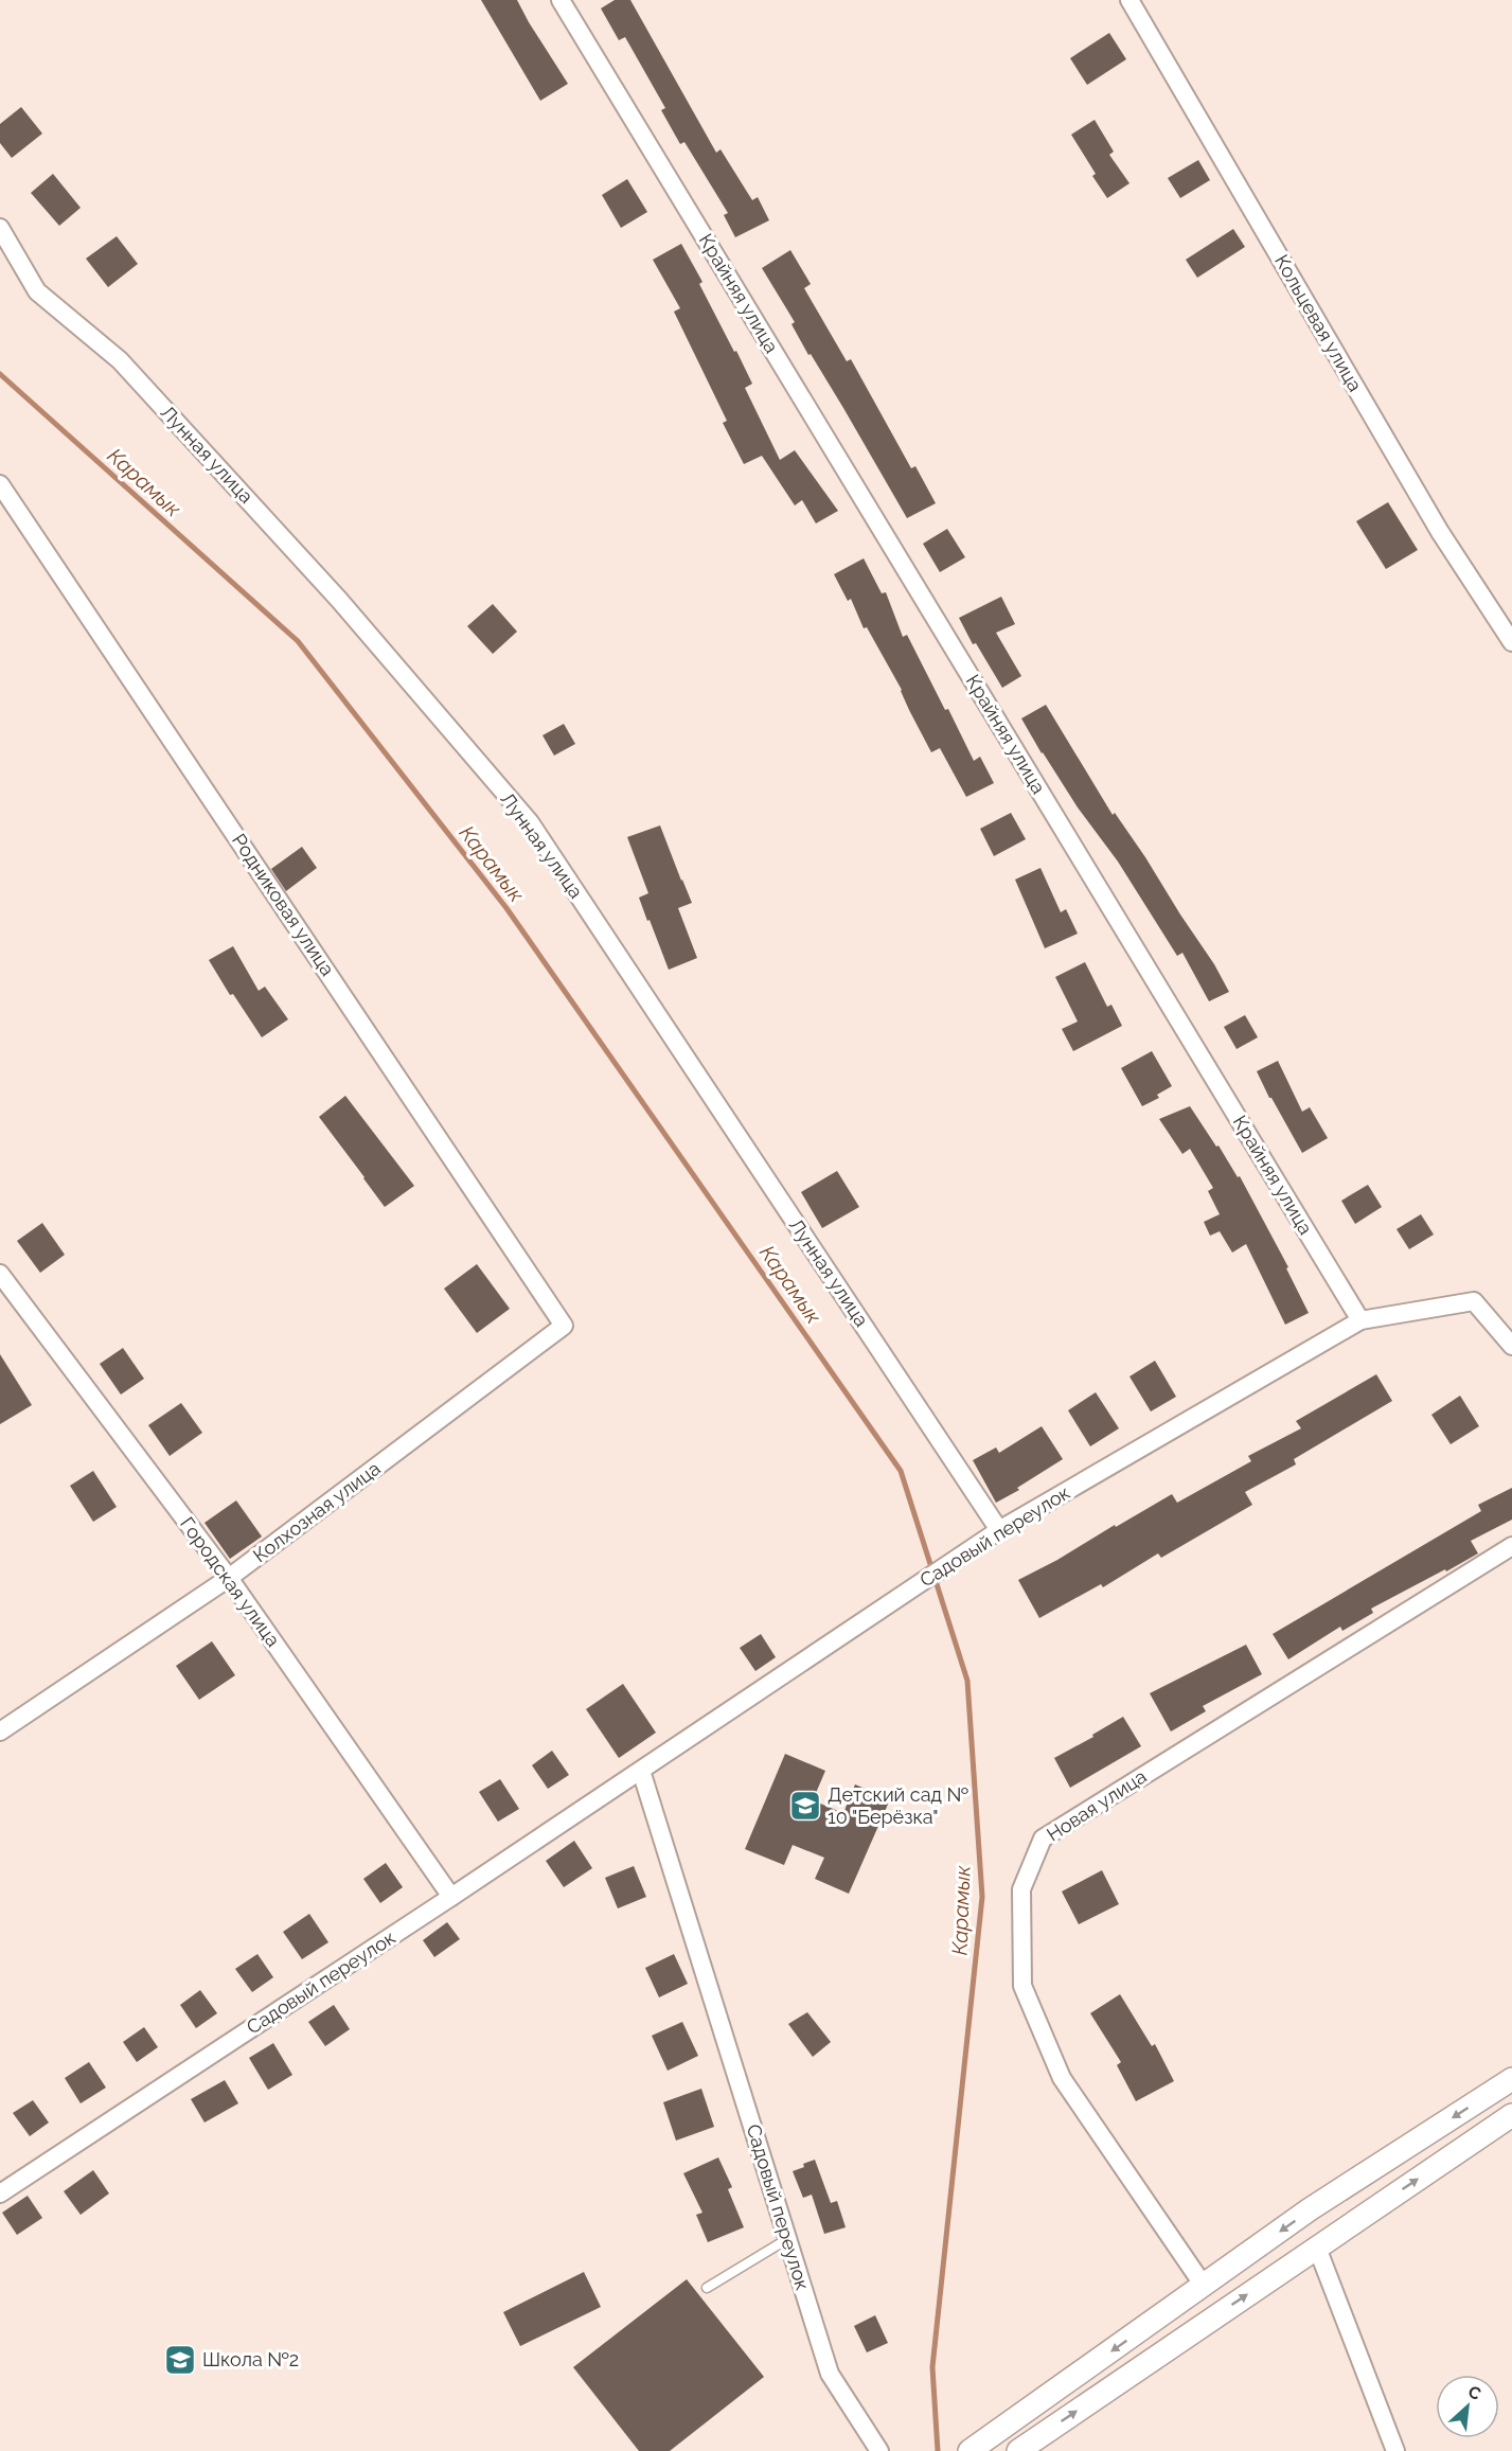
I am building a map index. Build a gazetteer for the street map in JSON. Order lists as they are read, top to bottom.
{
  "streets": {
    "street": [
      "Крайняя улица",
      "Кольцевая улица",
      "Лунная улица",
      "Родниковая улица",
      "Колхозная улица",
      "Садовый переулок",
      "Городская улица",
      "Новая улица"
    ]
  },
  "crossings": [
    ["Крайняя улица", "Садовый переулок"],
    ["Лунная улица", "Садовый переулок"],
    ["Родниковая улица", "Колхозная улица"],
    ["Колхозная улица", "Городская улица"],
    ["Садовый переулок", "Городская улица"]
  ],
  "water": ["Карамык"],
  "places": {
    "school or university": ["Детский сад № 10 \"Берёзка\"", "Школа №2"]
  },
  "north": "top right"
}
